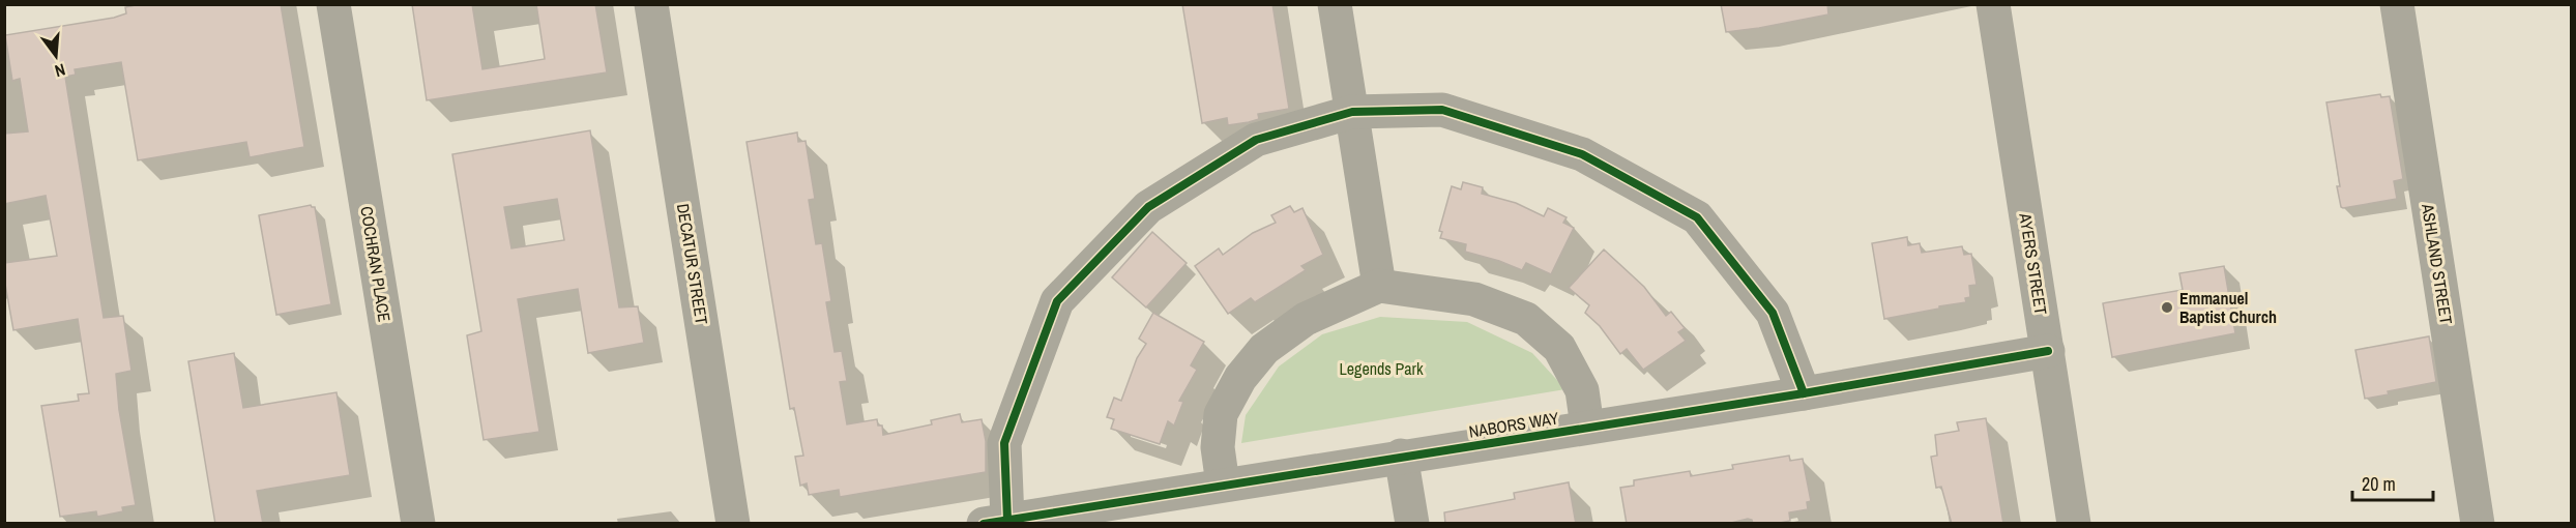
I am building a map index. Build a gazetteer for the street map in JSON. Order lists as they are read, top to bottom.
{
  "streets": {
    "street": [
      "COCHRAN PLACE",
      "DECATUR STREET",
      "AYERS STREET",
      "ASHLAND STREET",
      "NABORS WAY"
    ]
  },
  "crossings": [
    ["AYERS STREET", "NABORS WAY"]
  ],
  "parks": ["Legends Park"],
  "places": ["Emmanuel Baptist Church"],
  "scale_bar": "20 m",
  "north": "bottom"
}
